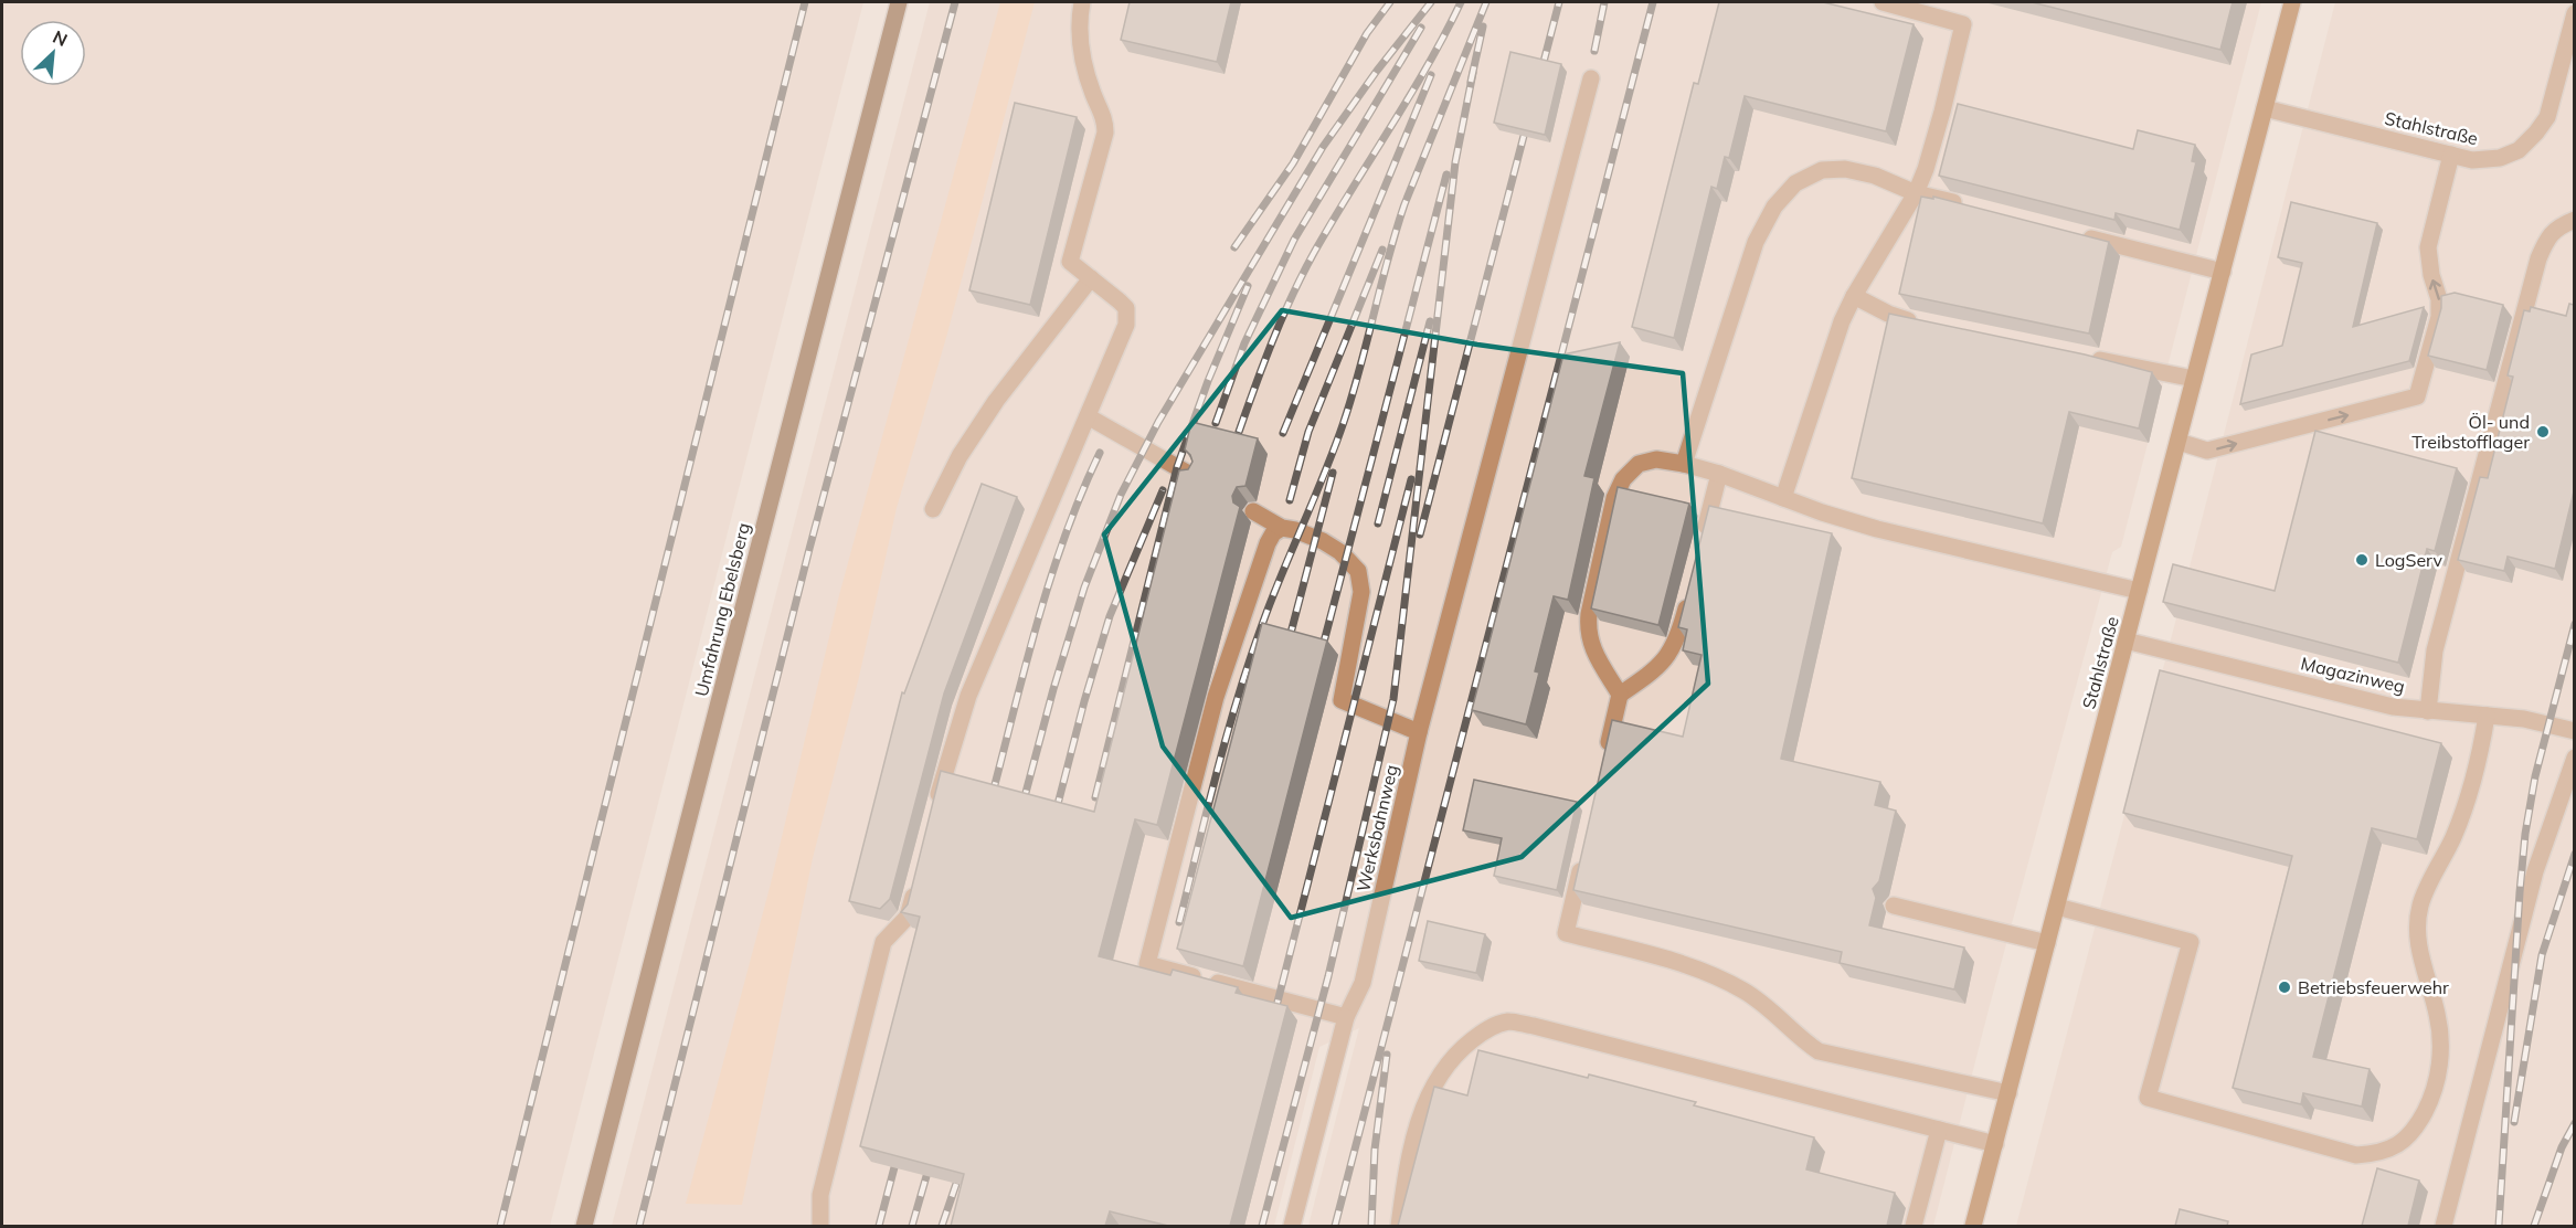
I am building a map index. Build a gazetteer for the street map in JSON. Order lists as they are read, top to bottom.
{
  "streets": {
    "main road": ["Umfahrung Ebelsberg"],
    "street": ["Stahlstraße", "Magazinweg", "Werksbahnweg"]
  },
  "crossings": [
    ["Stahlstraße", "Magazinweg"]
  ],
  "places": ["Öl- und Treibstofflager", "LogServ", "Betriebsfeuerwehr"],
  "north": "top right"
}
